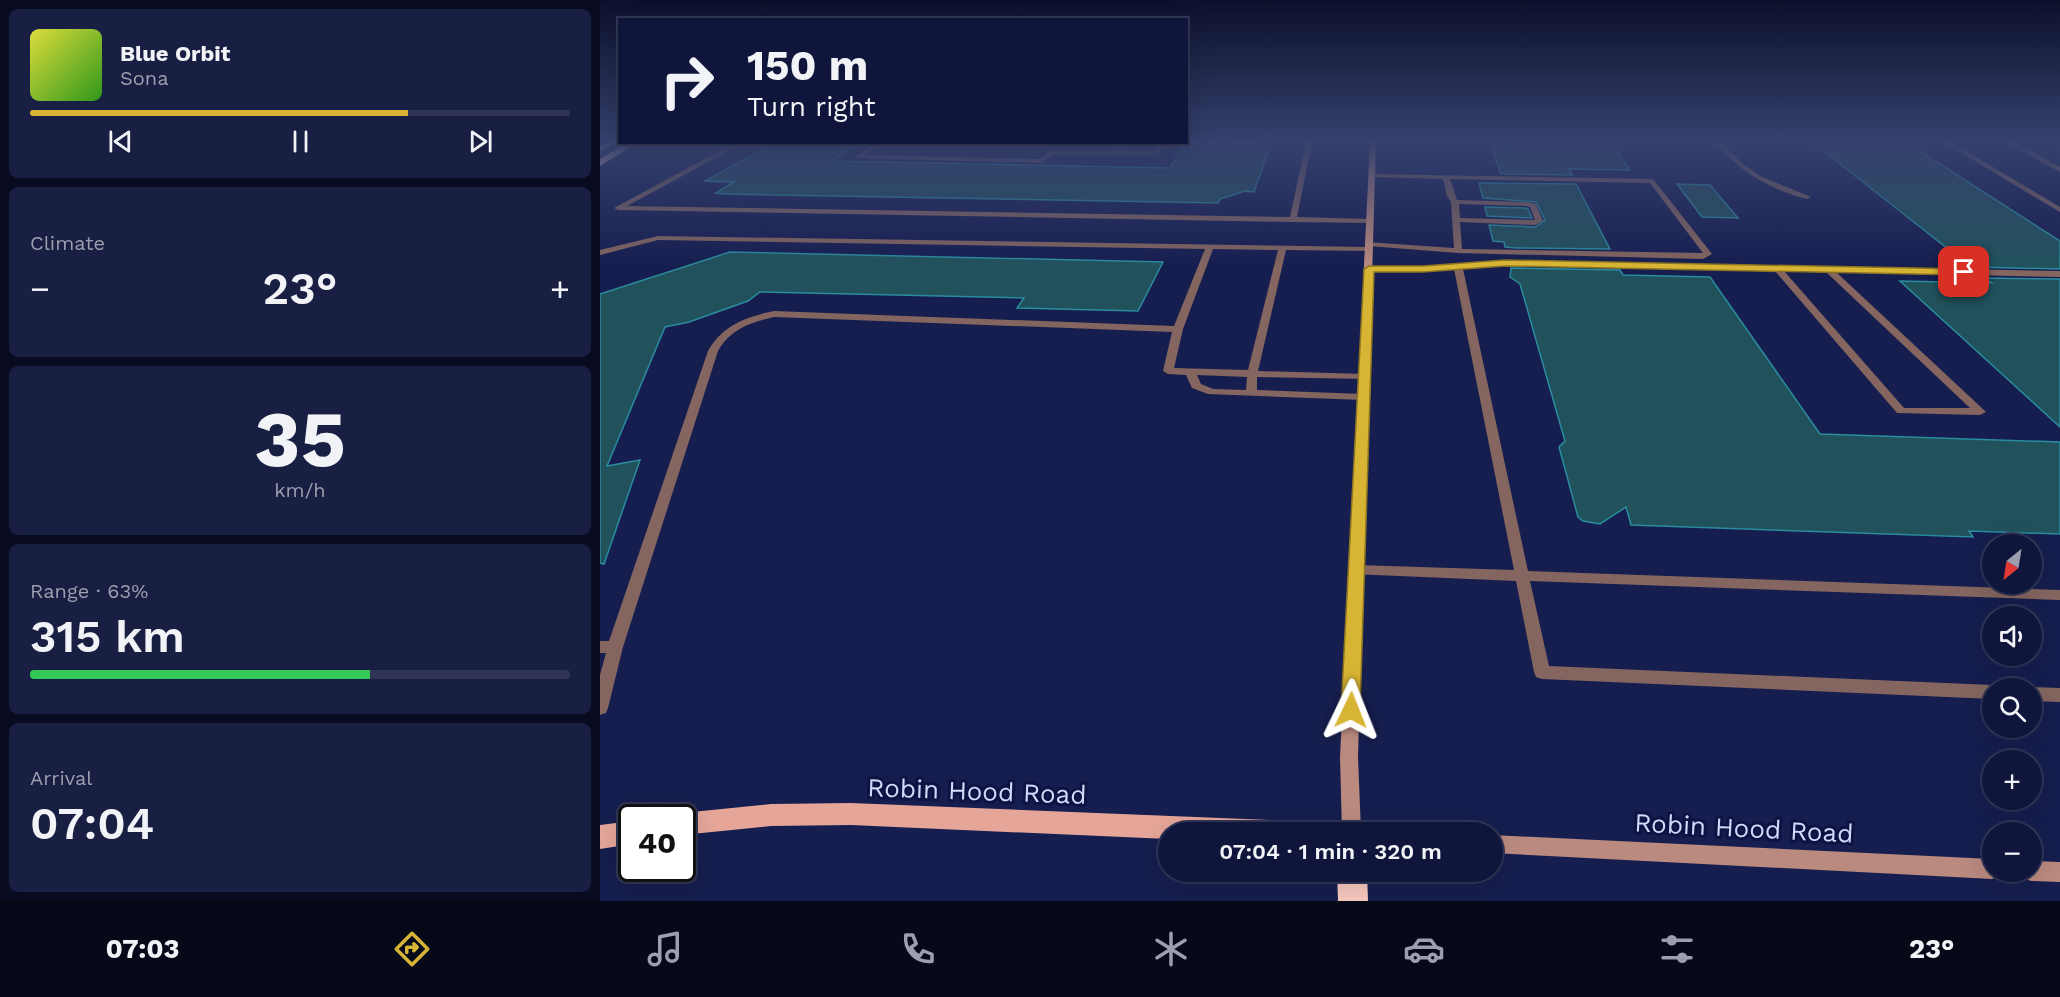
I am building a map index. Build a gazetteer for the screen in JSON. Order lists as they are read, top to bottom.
{
  "streets": {
    "main road": ["Robin Hood Road"]
  },
  "north": "bottom left",
  "page": {
    "turn": ["150 m", "Turn right"],
    "song": ["Blue Orbit", "Sona"],
    "tile": [
      "Climate",
      ["35", "km/h"],
      ["Range · 63%", "315 km"],
      ["Arrival", "07:04"]
    ],
    "heat": ["−", "23°", "+"],
    "map_buttons": ["+", "−"],
    "limit": "40",
    "trip": "07:04 · 1 min · 320 m",
    "tabs": ["07:03", "23°"]
  }
}
